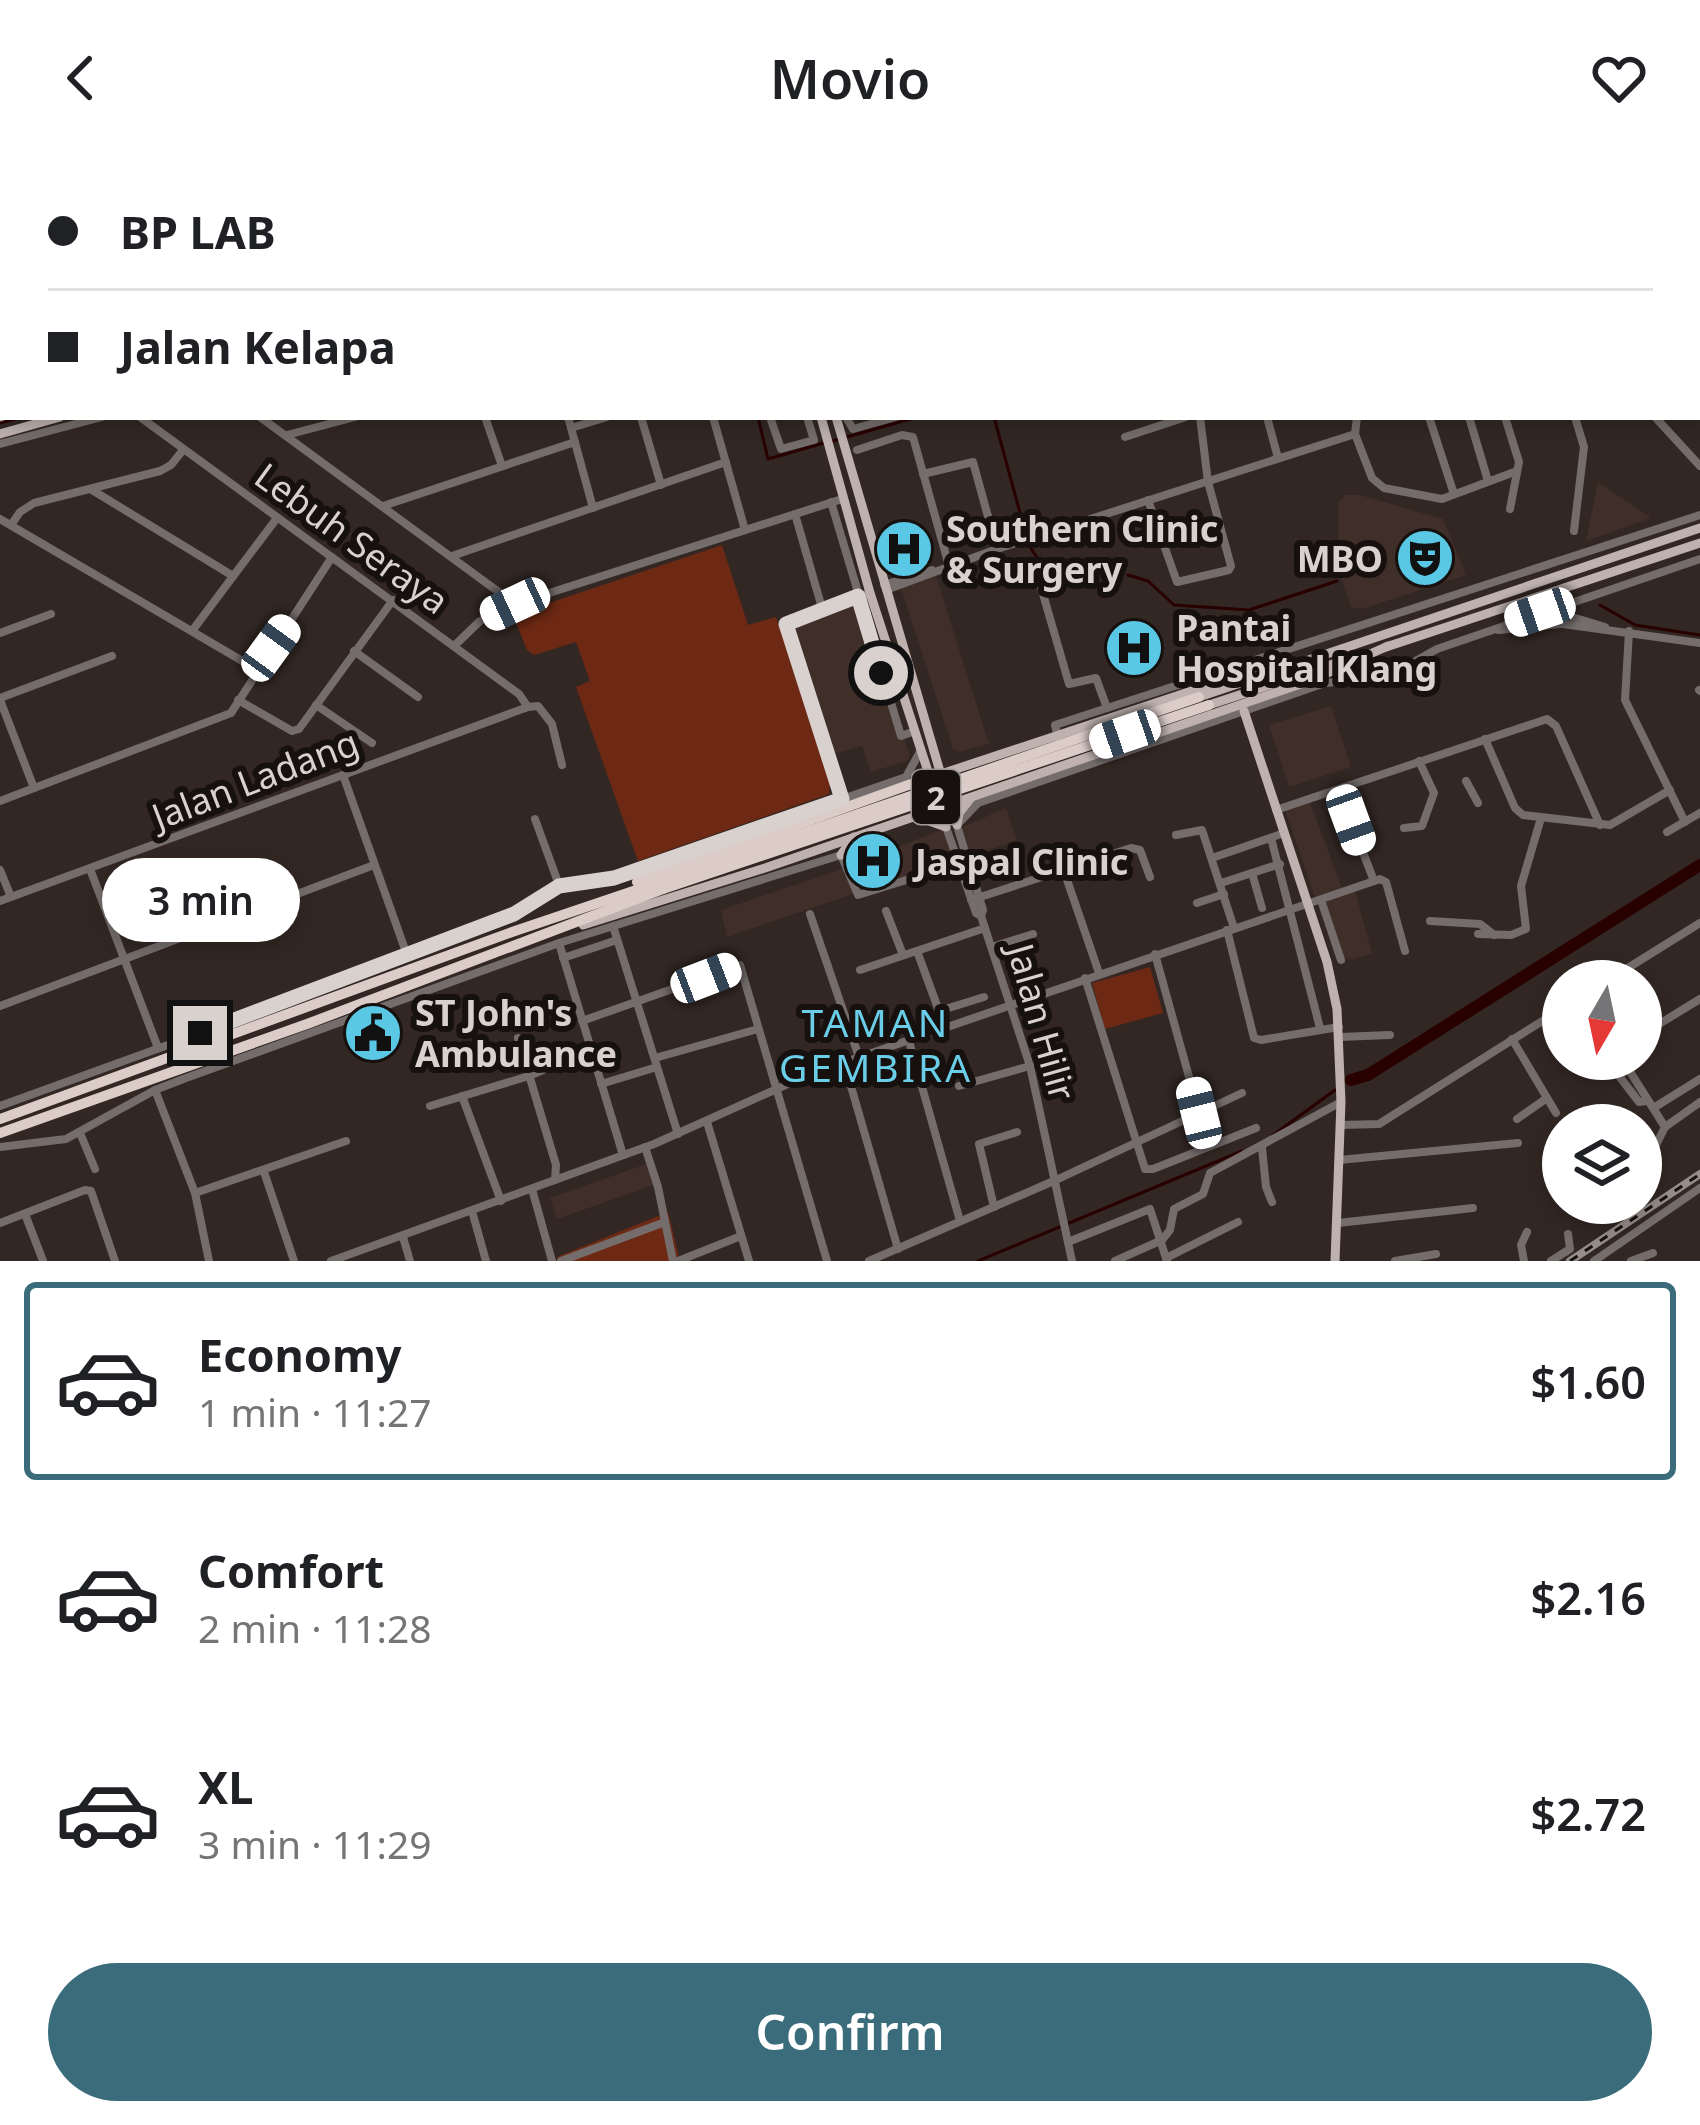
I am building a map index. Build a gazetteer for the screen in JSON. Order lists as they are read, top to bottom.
{
  "streets": {
    "highway": ["2"],
    "street": ["Lebuh Seraya", "Jalan Ladang", "Jalan Hilir"]
  },
  "crossings": [
    ["Lebuh Seraya", "Jalan Ladang"]
  ],
  "districts": ["TAMAN GEMBIRA"],
  "places": {
    "hospital": ["Southern Clinic & Surgery", "Pantai Hospital Klang", "Jaspal Clinic"],
    "theatre": ["MBO"],
    "public building": ["ST John's Ambulance"]
  },
  "north": "bottom",
  "page": {
    "header": "Movio",
    "banner": ["BP LAB", "Jalan Kelapa"],
    "bubble": "3 min",
    "list": [
      {
        "name": "Economy",
        "note": "1 min · 11:27",
        "value": "$1.60"
      },
      {
        "name": "Comfort",
        "note": "2 min · 11:28",
        "value": "$2.16"
      },
      {
        "name": "XL",
        "note": "3 min · 11:29",
        "value": "$2.72"
      }
    ],
    "buttons": "Confirm"
  }
}
